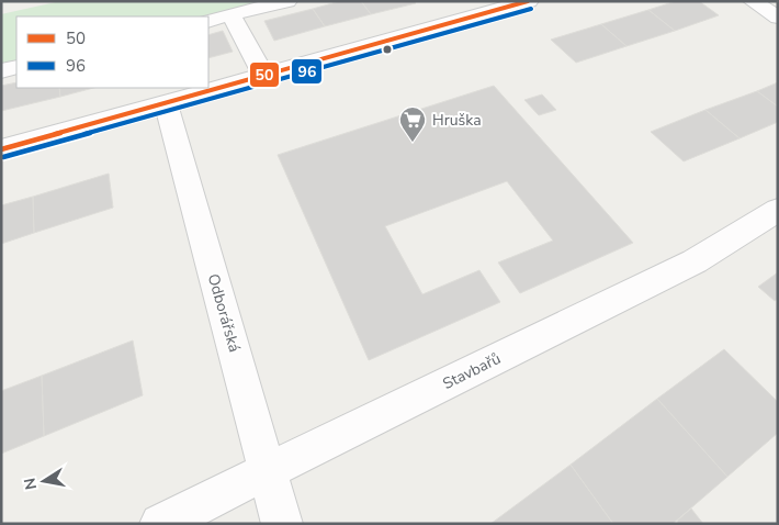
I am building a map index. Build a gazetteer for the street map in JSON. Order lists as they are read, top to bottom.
{
  "streets": {
    "street": ["Odborářská", "Stavbařů"]
  },
  "crossings": [
    ["Odborářská", "Stavbařů"]
  ],
  "places": {
    "supermarket": ["Hruška"]
  },
  "lines": ["transit line 50", "transit line 96"],
  "legend": ["50", "96"],
  "north": "left"
}
